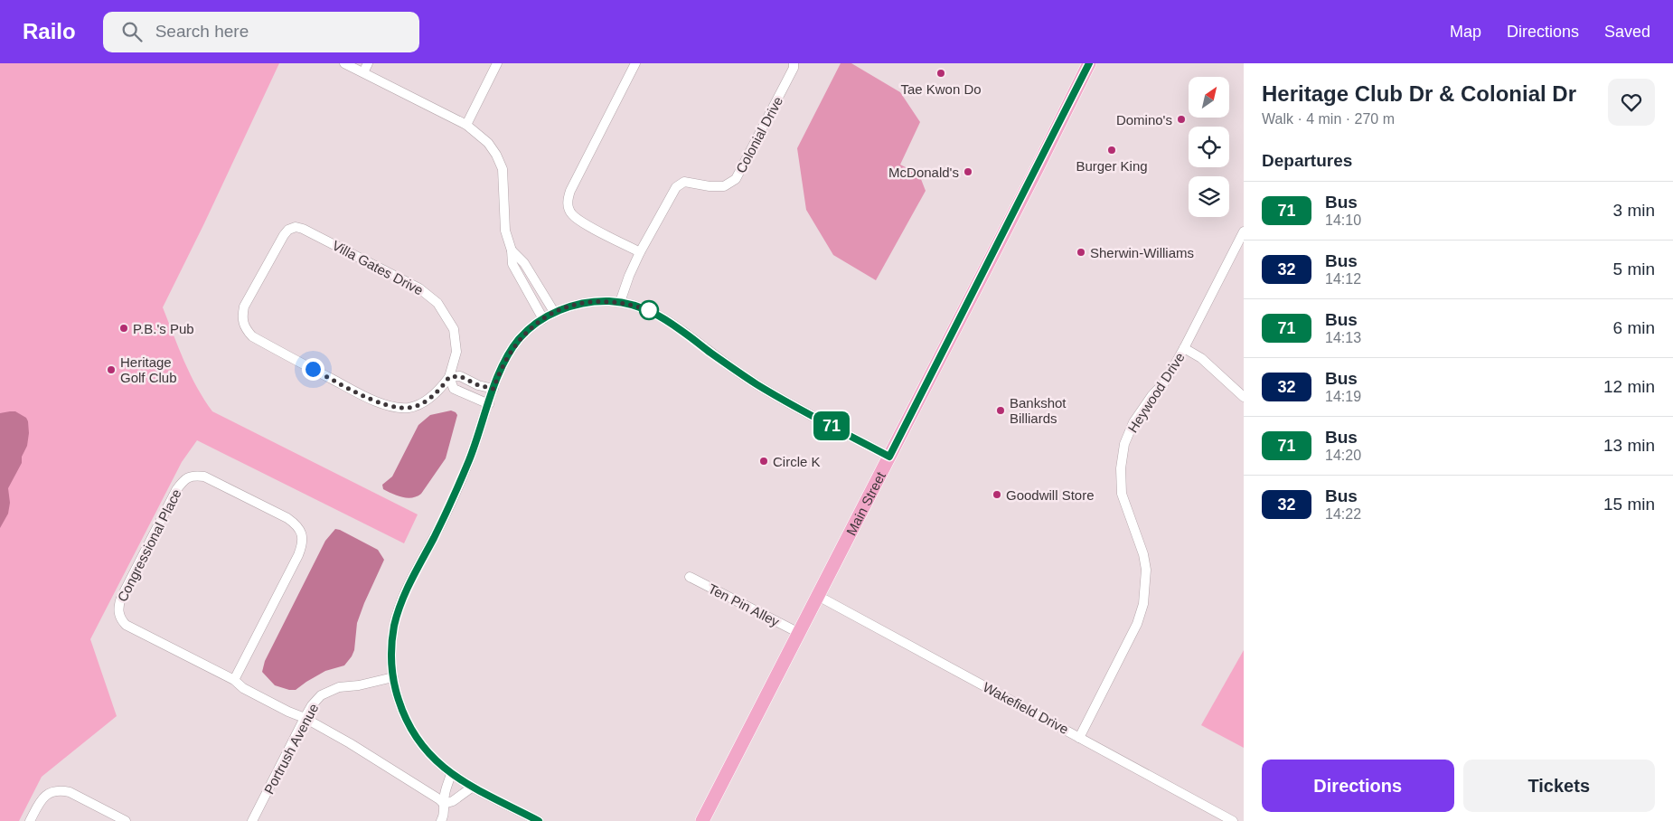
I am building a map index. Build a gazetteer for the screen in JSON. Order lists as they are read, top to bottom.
{
  "streets": {
    "main road": ["Main Street"],
    "street": [
      "Colonial Drive",
      "Villa Gates Drive",
      "Heywood Drive",
      "Congressional Place",
      "Ten Pin Alley",
      "Wakefield Drive",
      "Portrush Avenue"
    ]
  },
  "crossings": [
    ["Heywood Drive", "Wakefield Drive"],
    ["Main Street", "Ten Pin Alley"],
    ["Main Street", "Wakefield Drive"],
    ["Congressional Place", "Portrush Avenue"]
  ],
  "places": [
    "Tae Kwon Do",
    "Domino's",
    "Burger King",
    "McDonald's",
    "Sherwin-Williams",
    "P.B.'s Pub",
    "Heritage Golf Club",
    "Bankshot Billiards",
    "Circle K",
    "Goodwill Store"
  ],
  "lines": ["bus line 71"],
  "north": "top right",
  "page": {
    "header": "Railo",
    "search": "Search here",
    "nav": ["Map", "Directions", "Saved"],
    "on_map": "71",
    "heading": [
      ["Heritage Club Dr & Colonial Dr", "Walk · 4 min · 270 m"],
      "Departures"
    ],
    "list": [
      {
        "mark": "71",
        "name": "Bus",
        "note": "14:10",
        "value": "3 min"
      },
      {
        "mark": "32",
        "name": "Bus",
        "note": "14:12",
        "value": "5 min"
      },
      {
        "mark": "71",
        "name": "Bus",
        "note": "14:13",
        "value": "6 min"
      },
      {
        "mark": "32",
        "name": "Bus",
        "note": "14:19",
        "value": "12 min"
      },
      {
        "mark": "71",
        "name": "Bus",
        "note": "14:20",
        "value": "13 min"
      },
      {
        "mark": "32",
        "name": "Bus",
        "note": "14:22",
        "value": "15 min"
      }
    ],
    "buttons": ["Directions", "Tickets"]
  }
}
